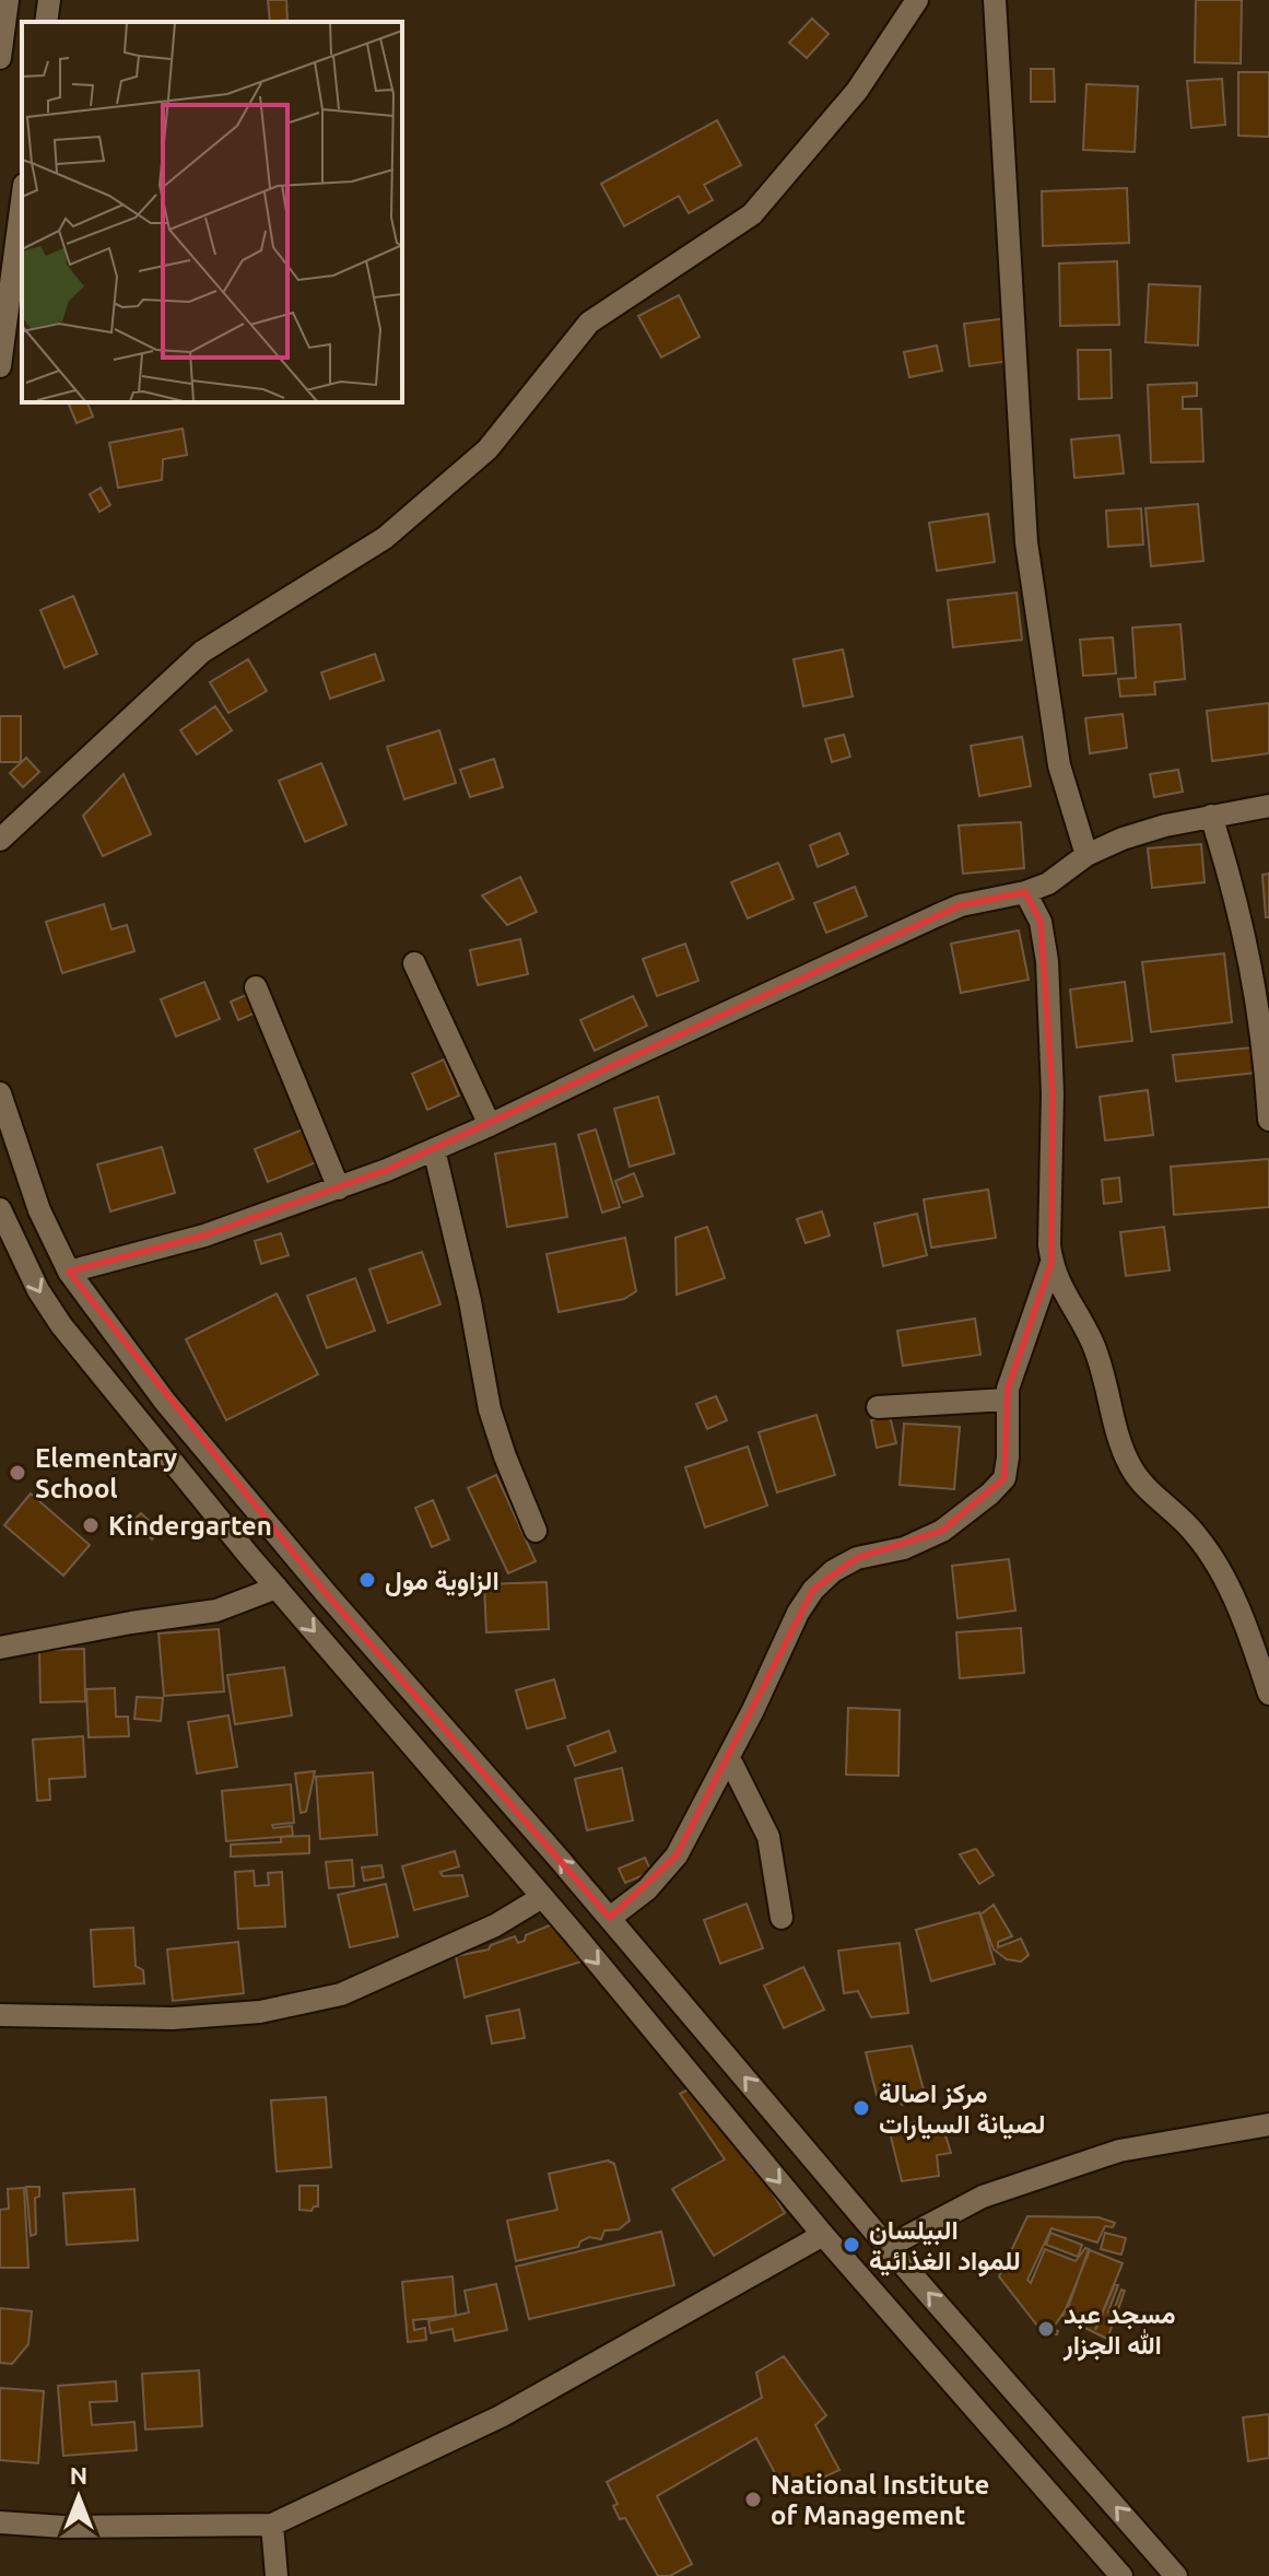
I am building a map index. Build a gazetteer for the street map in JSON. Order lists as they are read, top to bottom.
{
  "places": [
    "Elementary School",
    "Kindergarten",
    "الزاوية مول",
    "مركز اصالة لصيانة السيارات",
    "البيلسان للمواد الغذائية",
    "مسجد عبد الله الجزار",
    "National Institute of Management"
  ],
  "north": "top"
}
